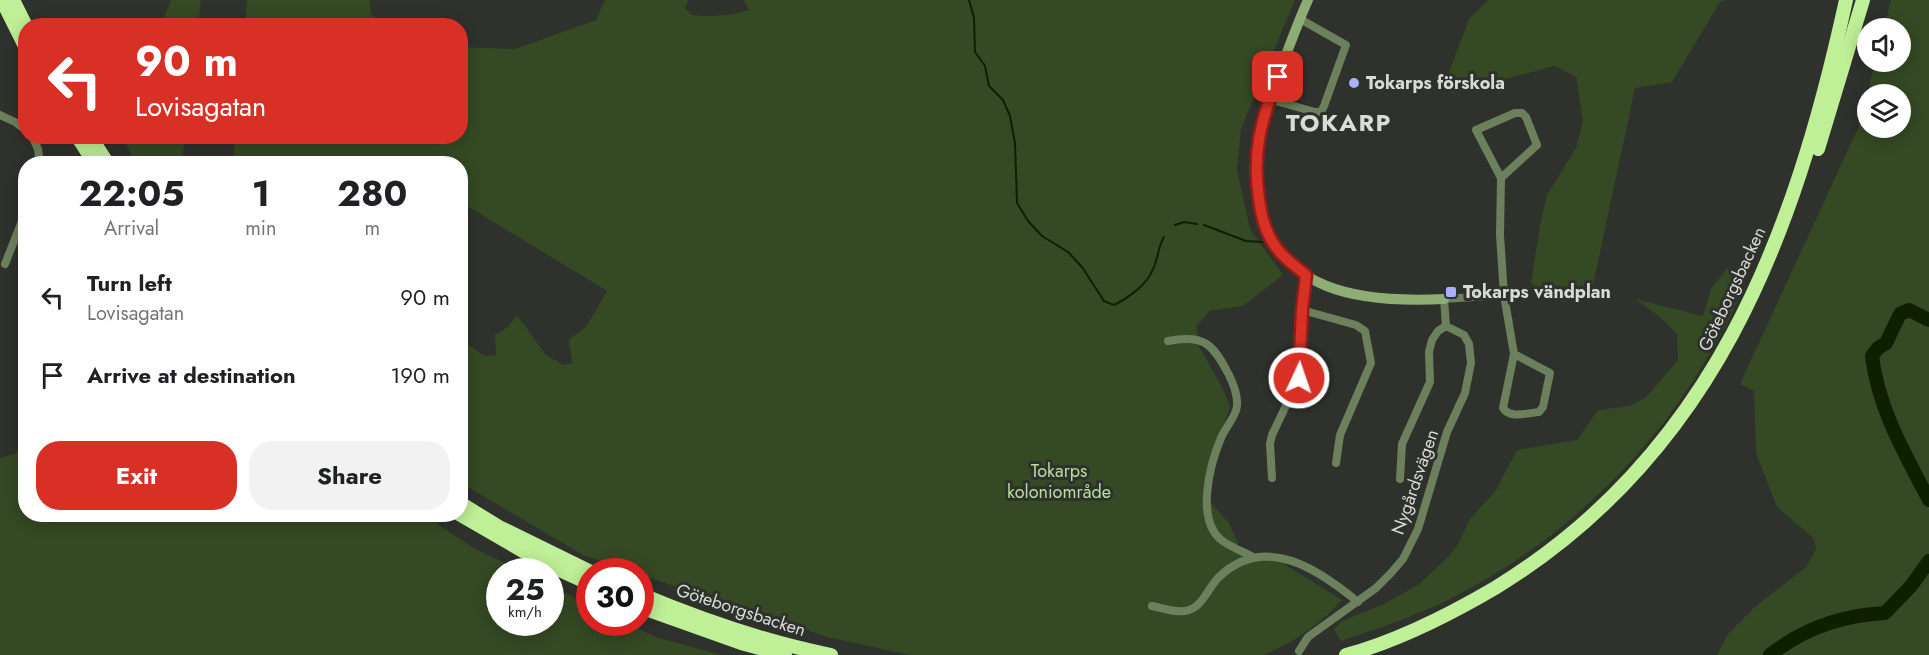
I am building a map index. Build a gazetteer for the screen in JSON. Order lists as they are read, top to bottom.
{
  "streets": {
    "highway": ["Göteborgsbacken"],
    "street": ["Nygårdsvägen"]
  },
  "districts": ["TOKARP"],
  "parks": ["Tokarps koloniområde"],
  "places": {
    "other": ["Tokarps förskola"],
    "transit": ["Tokarps vändplan"]
  },
  "page": {
    "turn": ["90 m", "Lovisagatan"],
    "eta": [
      "22:05",
      "Arrival",
      "1",
      "min",
      "280",
      "m"
    ],
    "list": [
      {
        "name": "Turn left",
        "note": "Lovisagatan",
        "value": "90 m"
      },
      {
        "name": "Arrive at destination",
        "value": "190 m"
      }
    ],
    "buttons": ["Exit", "Share"],
    "speed": "25 km/h",
    "limit": "30"
  }
}
